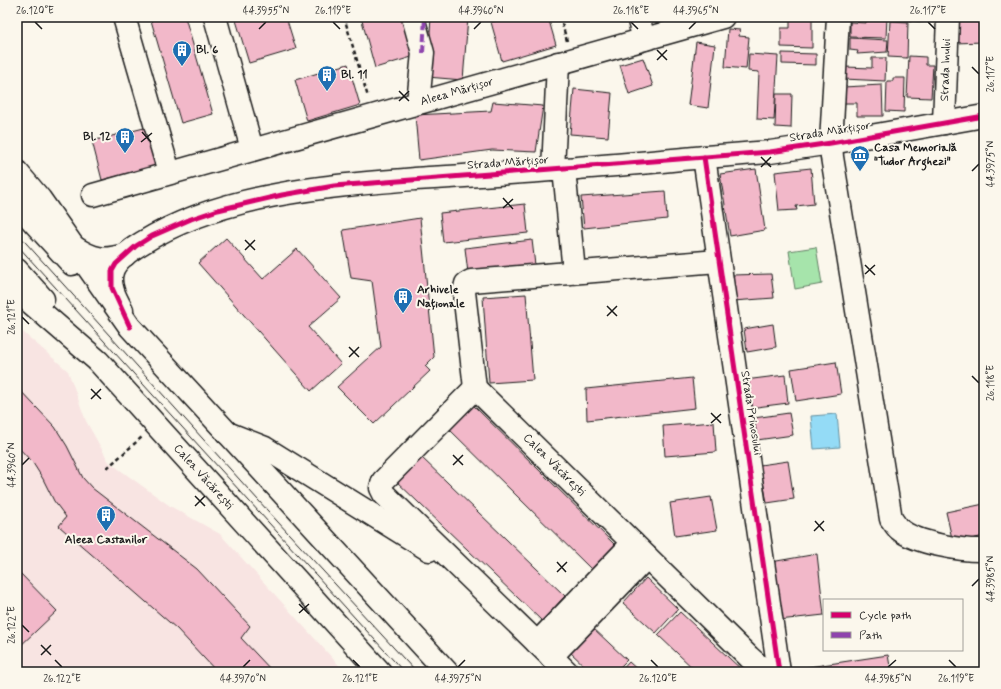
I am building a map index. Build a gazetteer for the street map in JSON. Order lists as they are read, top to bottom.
{
  "streets": {
    "street": [
      "Strada Inului",
      "Aleea Mărțișor",
      "Strada Mărțișor",
      "Strada Prinosului",
      "Calea Văcărești"
    ]
  },
  "crossings": [
    ["Strada Inului", "Strada Mărțișor"],
    ["Strada Mărțișor", "Strada Prinosului"],
    ["Strada Prinosului", "Calea Văcărești"]
  ],
  "places": {
    "building": [
      "Bl. 6",
      "Bl. 11",
      "Bl. 12",
      "Arhivele Naționale",
      "Aleea Castanilor"
    ],
    "museum": ["Casa Memorială \"Tudor Arghezi\""]
  },
  "legend": ["Cycle path", "Path"],
  "coordinates": [
    "26.120°E",
    "44.3955°N",
    "26.119°E",
    "44.3960°N",
    "26.118°E",
    "44.3965°N",
    "26.117°E",
    "44.3975°N",
    "26.121°E",
    "44.3985°N",
    "26.122°E",
    "44.3970°N"
  ]
}
